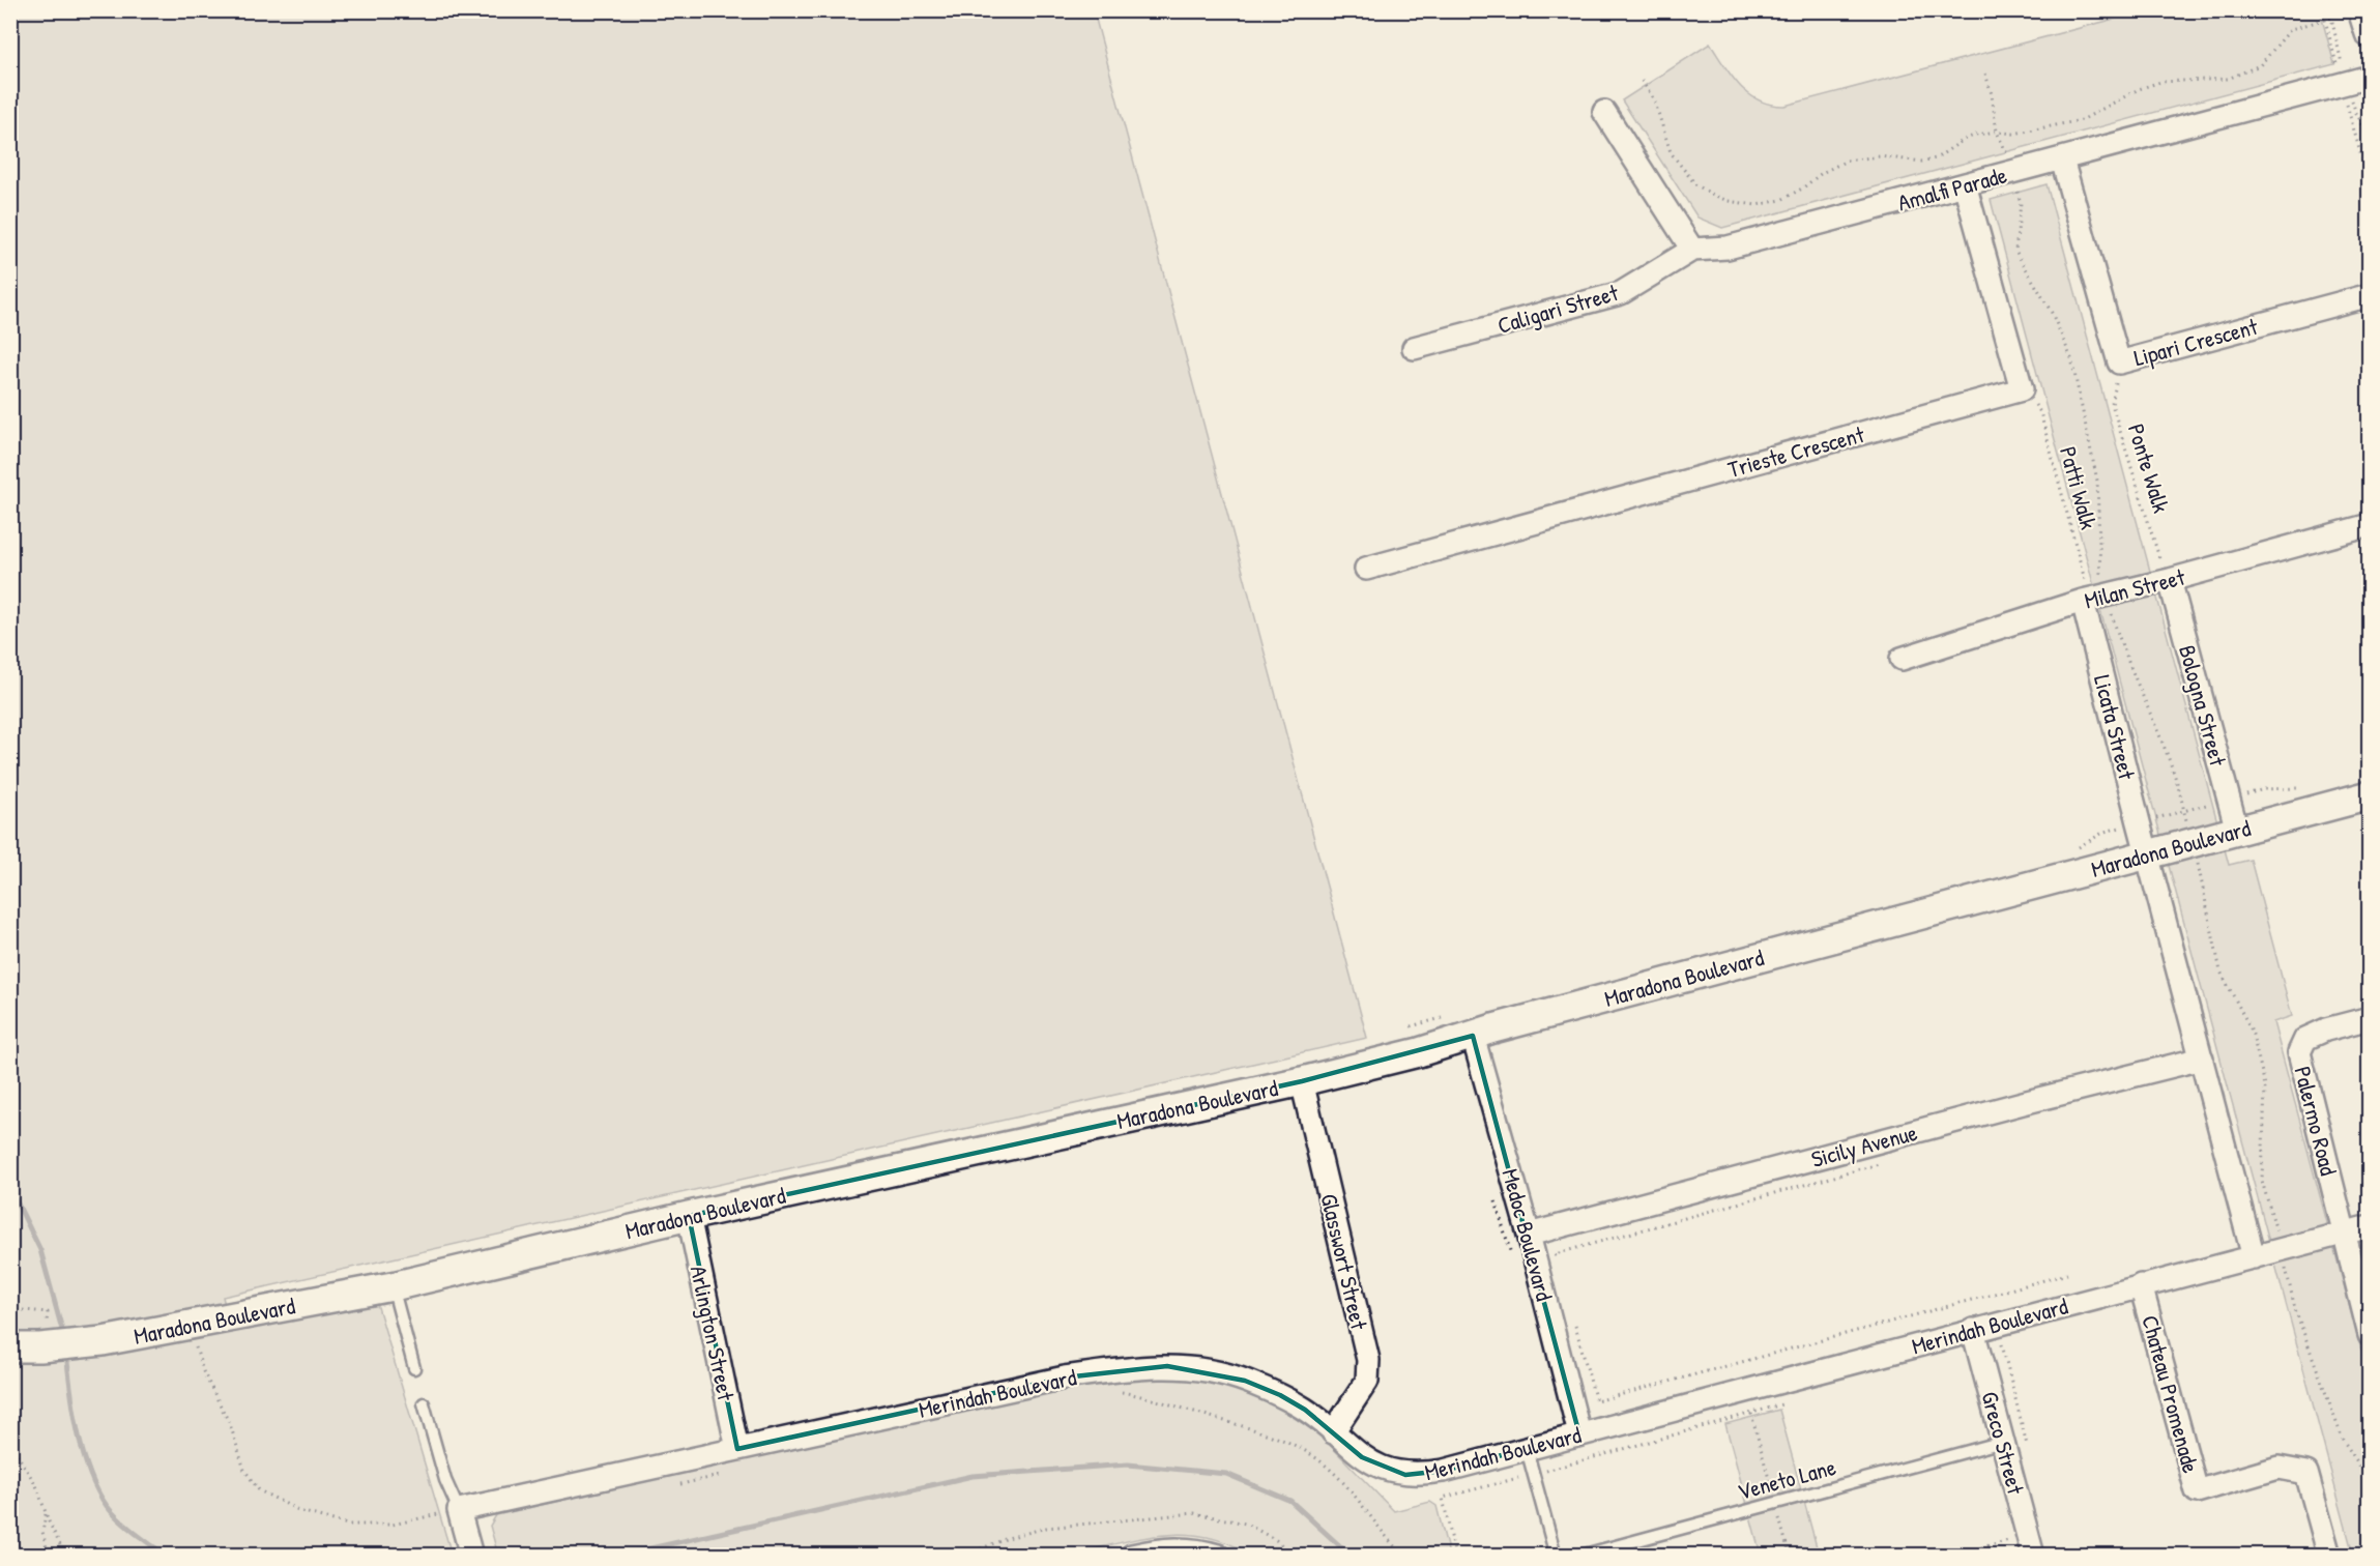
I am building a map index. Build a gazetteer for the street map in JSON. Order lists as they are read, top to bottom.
{
  "streets": {
    "street": [
      "Amalfi Parade",
      "Caligari Street",
      "Lipari Crescent",
      "Trieste Crescent",
      "Milan Street",
      "Bologna Street",
      "Licata Street",
      "Maradona Boulevard",
      "Palermo Road",
      "Sicily Avenue",
      "Medoc Boulevard",
      "Glasswort Street",
      "Merindah Boulevard",
      "Arlington Street",
      "Chateau Promenade",
      "Greco Street"
    ],
    "lane": ["Veneto Lane"],
    "path": ["Ponte Walk", "Patti Walk"]
  },
  "crossings": [
    ["Amalfi Parade", "Caligari Street"],
    ["Amalfi Parade", "Lipari Crescent"],
    ["Lipari Crescent", "Ponte Walk"],
    ["Trieste Crescent", "Patti Walk"],
    ["Ponte Walk", "Milan Street"],
    ["Ponte Walk", "Bologna Street"],
    ["Patti Walk", "Milan Street"],
    ["Patti Walk", "Licata Street"],
    ["Milan Street", "Bologna Street"],
    ["Milan Street", "Licata Street"],
    ["Bologna Street", "Maradona Boulevard"],
    ["Licata Street", "Maradona Boulevard"],
    ["Licata Street", "Sicily Avenue"],
    ["Licata Street", "Merindah Boulevard"],
    ["Maradona Boulevard", "Medoc Boulevard"],
    ["Maradona Boulevard", "Glasswort Street"],
    ["Maradona Boulevard", "Arlington Street"],
    ["Palermo Road", "Merindah Boulevard"],
    ["Sicily Avenue", "Medoc Boulevard"],
    ["Medoc Boulevard", "Merindah Boulevard"],
    ["Glasswort Street", "Merindah Boulevard"],
    ["Merindah Boulevard", "Arlington Street"],
    ["Merindah Boulevard", "Chateau Promenade"],
    ["Merindah Boulevard", "Greco Street"],
    ["Greco Street", "Veneto Lane"]
  ]
}
